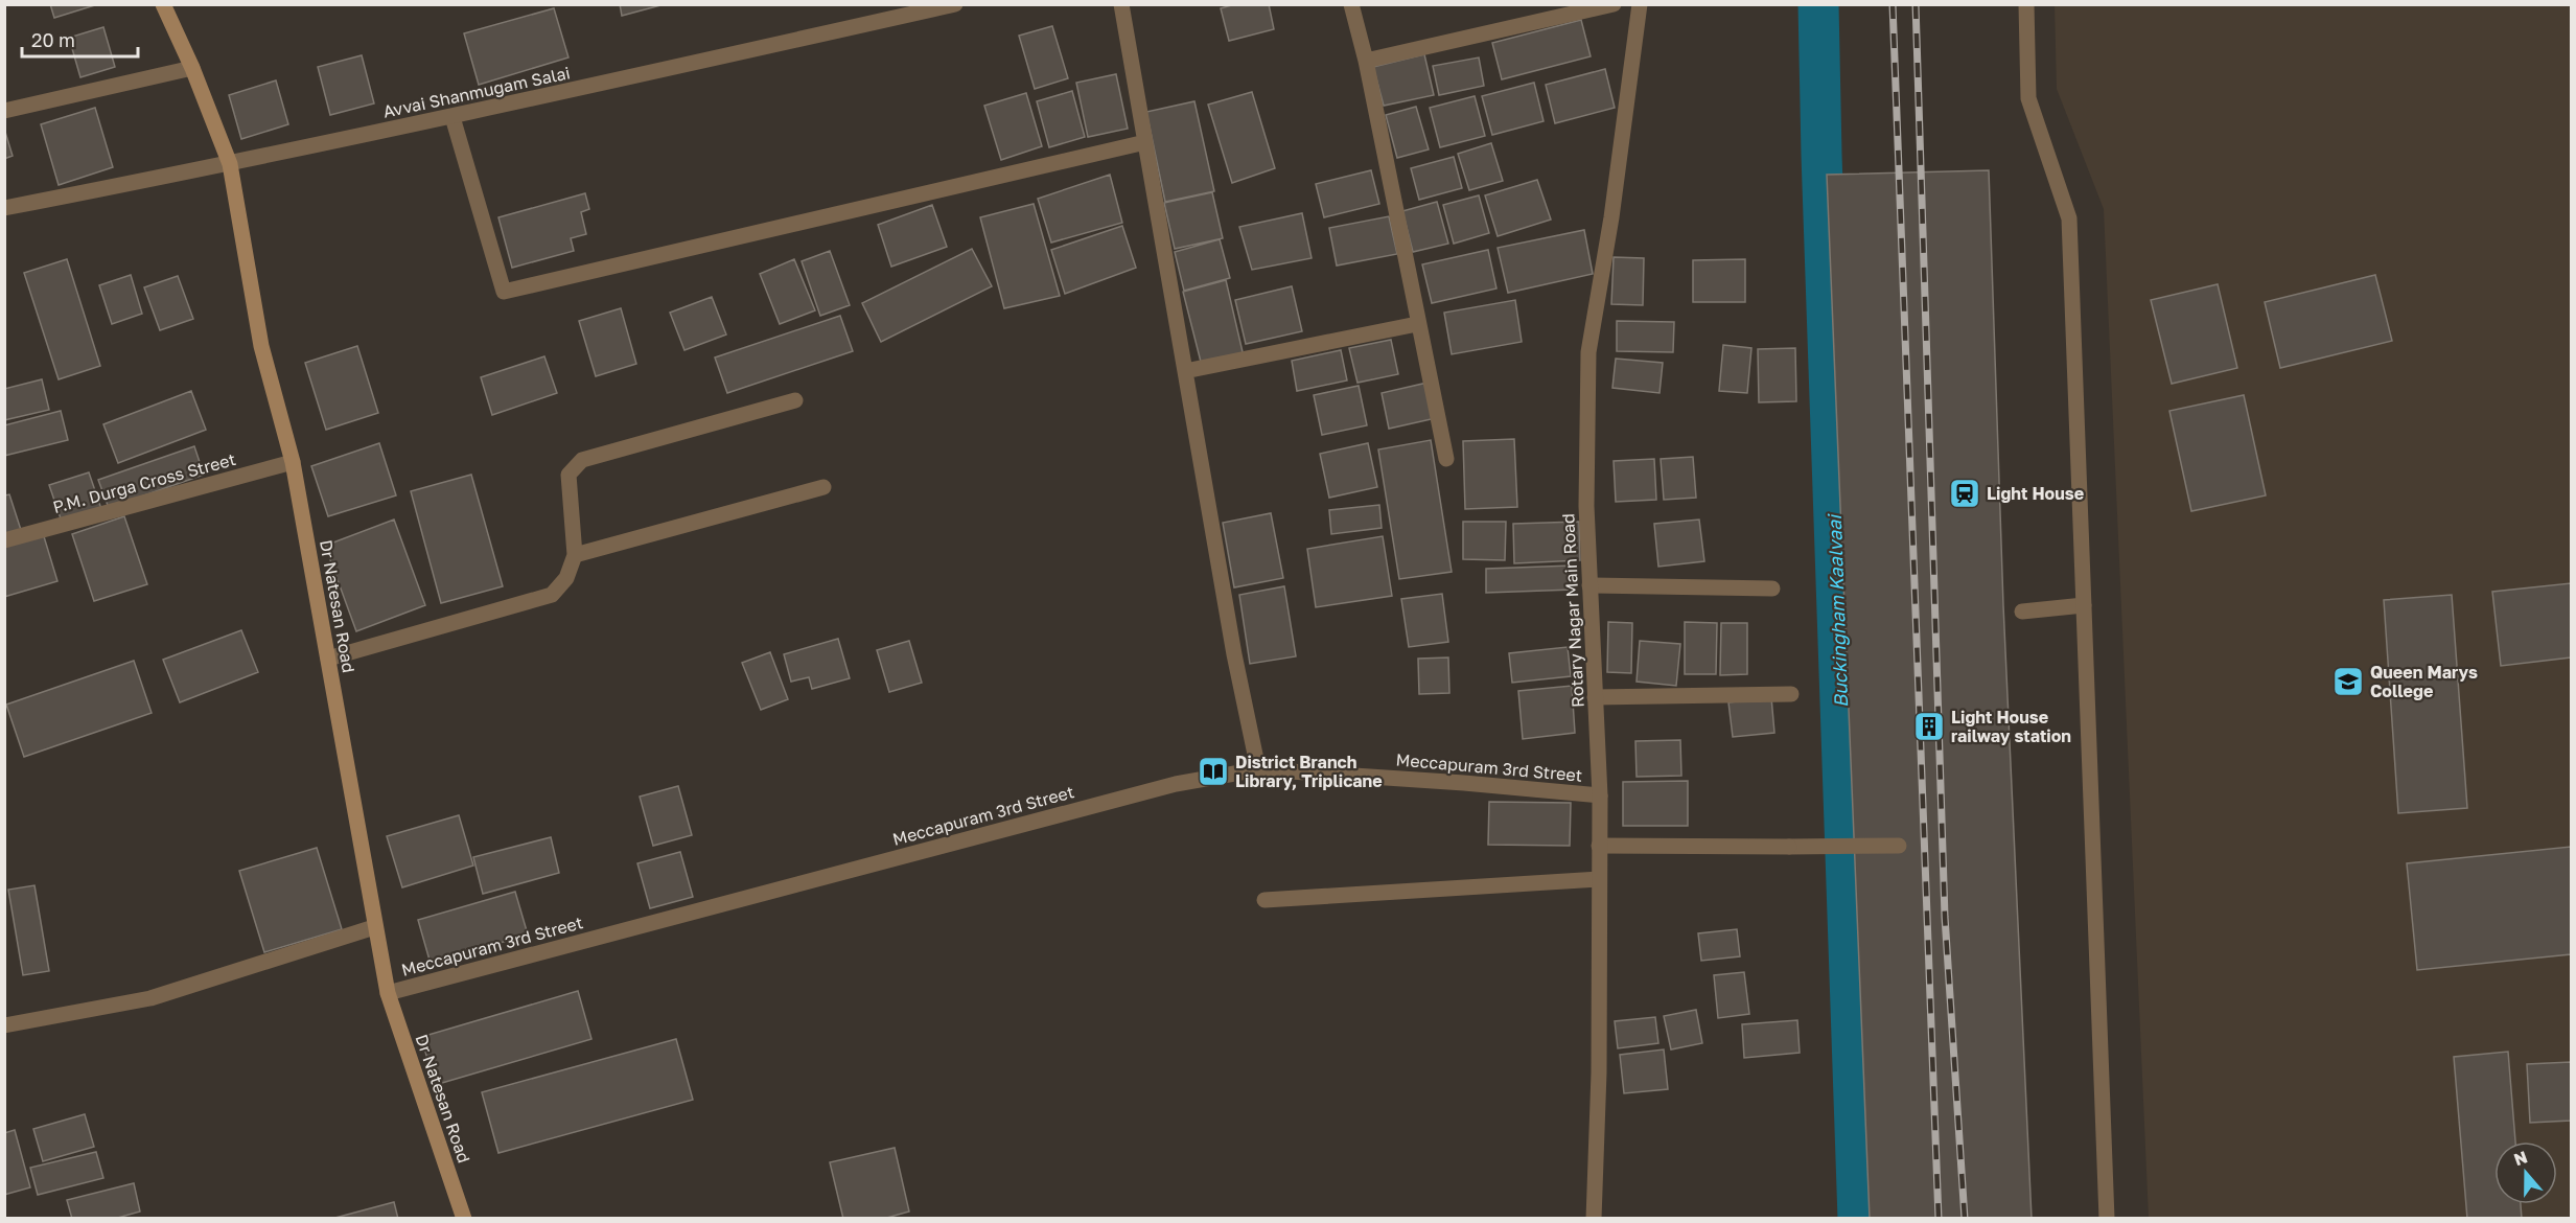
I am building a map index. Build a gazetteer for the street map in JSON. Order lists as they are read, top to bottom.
{
  "streets": {
    "main road": ["Dr Natesan Road"],
    "street": [
      "Avvai Shanmugam Salai",
      "P.M. Durga Cross Street",
      "Rotary Nagar Main Road",
      "Meccapuram 3rd Street"
    ]
  },
  "crossings": [
    ["Avvai Shanmugam Salai", "Dr Natesan Road"],
    ["P.M. Durga Cross Street", "Dr Natesan Road"],
    ["Dr Natesan Road", "Meccapuram 3rd Street"],
    ["Rotary Nagar Main Road", "Meccapuram 3rd Street"]
  ],
  "water": ["Buckingham Kaalvaai"],
  "places": {
    "station": ["Light House"],
    "school or university": ["Queen Marys College"],
    "building": ["Light House railway station"],
    "library": ["District Branch Library, Triplicane"]
  },
  "scale_bar": "20 m",
  "north": "top"
}
